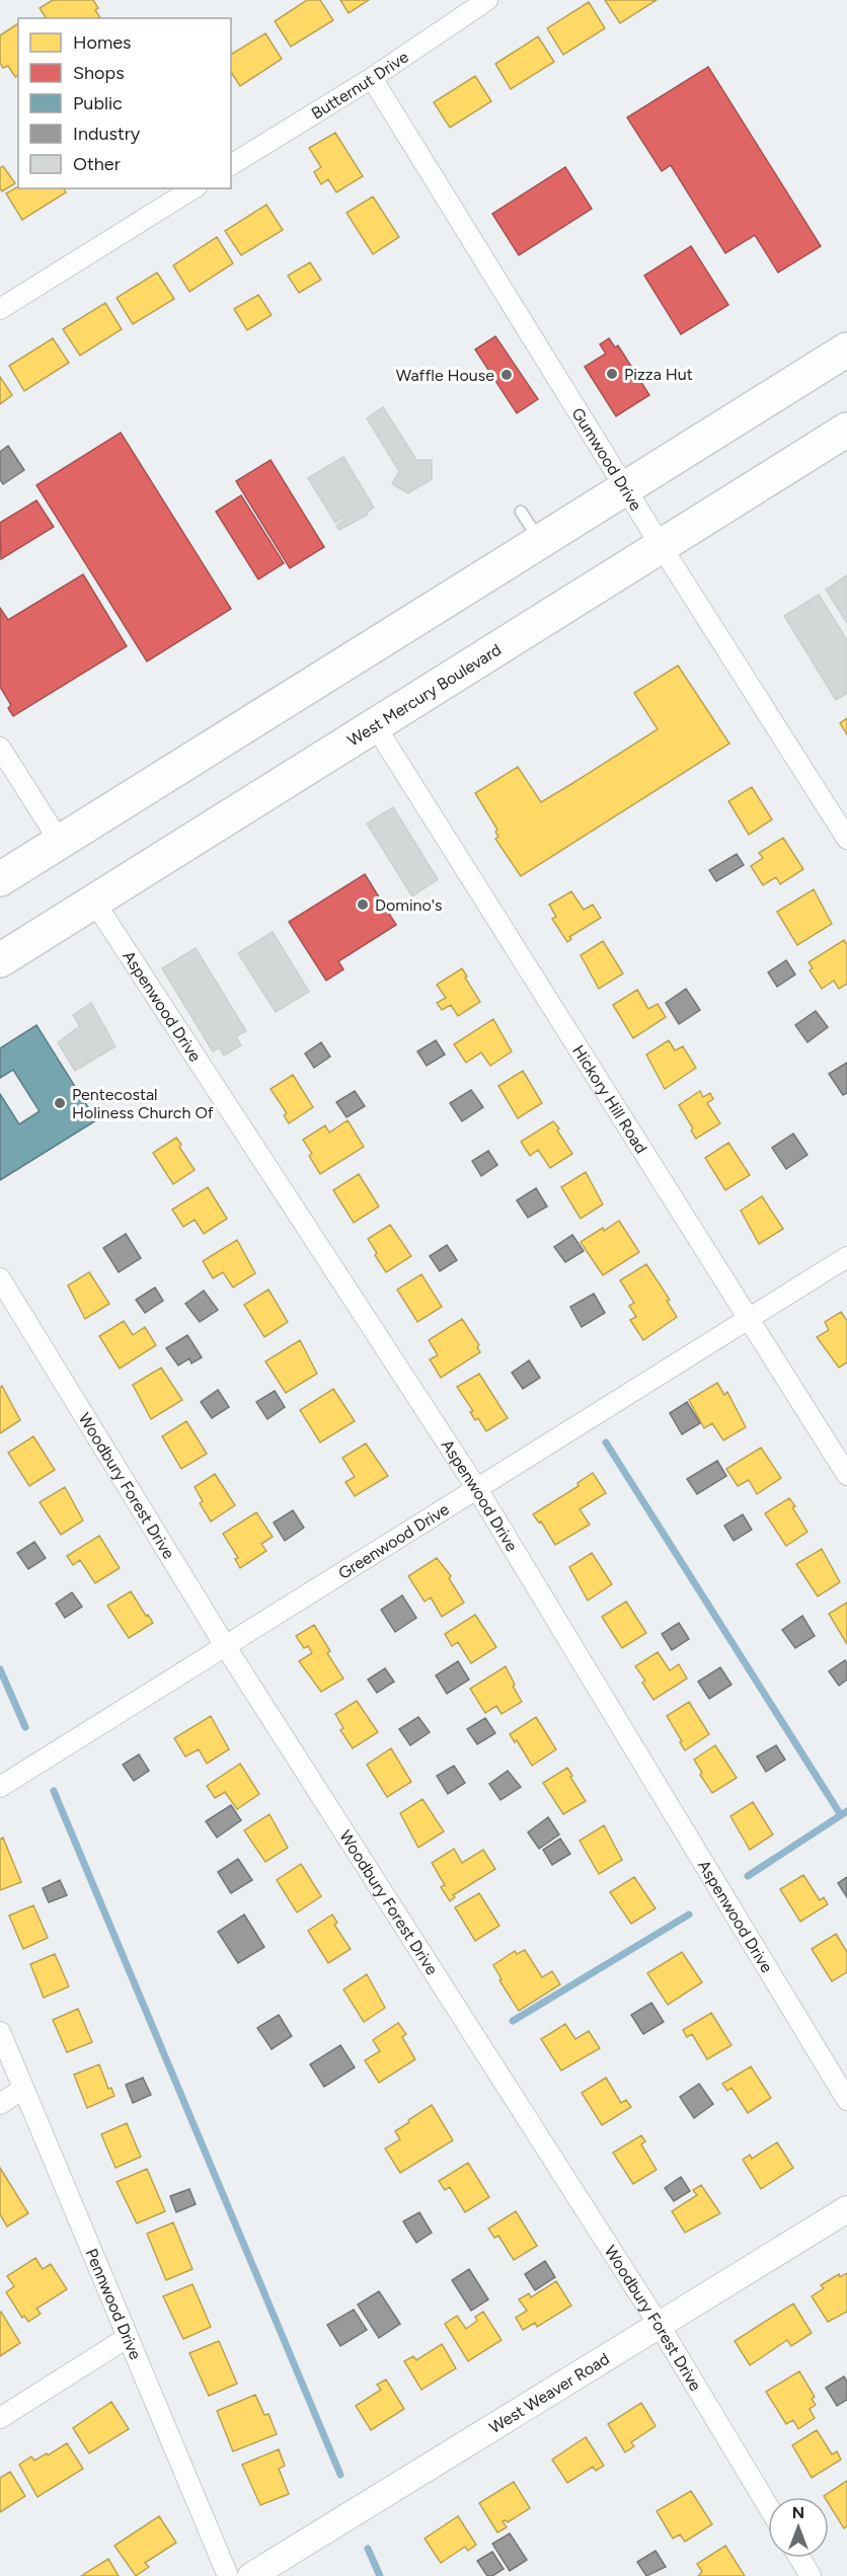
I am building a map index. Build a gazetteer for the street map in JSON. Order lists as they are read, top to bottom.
{
  "streets": {
    "highway": ["West Mercury Boulevard"],
    "street": [
      "Butternut Drive",
      "Gumwood Drive",
      "Aspenwood Drive",
      "Hickory Hill Road",
      "Woodbury Forest Drive",
      "Greenwood Drive",
      "Pennwood Drive",
      "West Weaver Road"
    ]
  },
  "crossings": [
    ["Butternut Drive", "Gumwood Drive"],
    ["Gumwood Drive", "West Mercury Boulevard"],
    ["West Mercury Boulevard", "Aspenwood Drive"],
    ["West Mercury Boulevard", "Hickory Hill Road"],
    ["Aspenwood Drive", "Greenwood Drive"],
    ["Hickory Hill Road", "Greenwood Drive"],
    ["Woodbury Forest Drive", "Greenwood Drive"],
    ["Woodbury Forest Drive", "West Weaver Road"]
  ],
  "places": [
    "Pizza Hut",
    "Waffle House",
    "Domino's",
    "Pentecostal Holiness Church Of"
  ],
  "legend": [
    "Homes",
    "Shops",
    "Public",
    "Industry",
    "Other"
  ],
  "north": "top"
}
